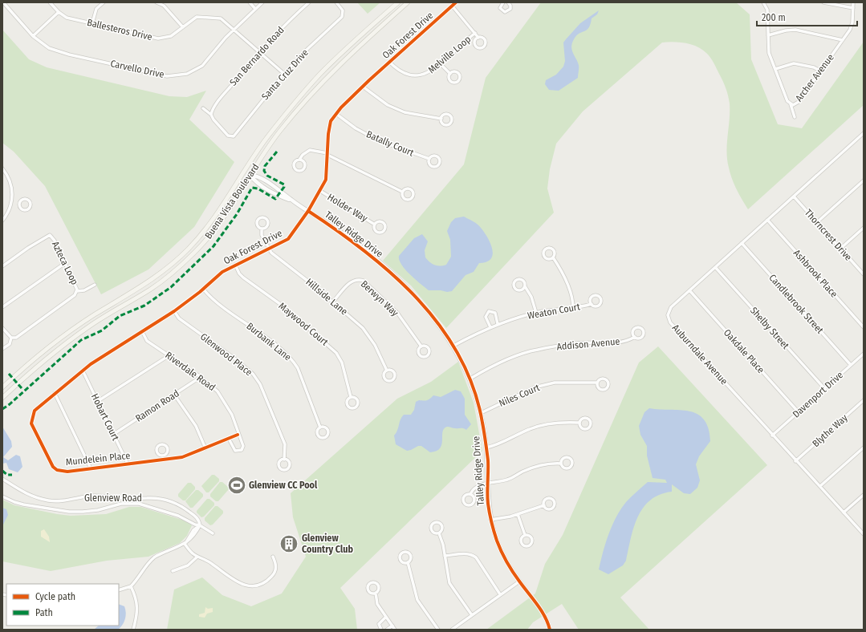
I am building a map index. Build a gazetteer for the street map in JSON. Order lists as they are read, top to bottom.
{
  "streets": {
    "main road": ["Buena Vista Boulevard"],
    "street": [
      "Ballesteros Drive",
      "Oak Forest Drive",
      "Melville Loop",
      "San Bernardo Road",
      "Carvello Drive",
      "Santa Cruz Drive",
      "Archer Avenue",
      "Batally Court",
      "Holder Way",
      "Talley Ridge Drive",
      "Thorncrest Drive",
      "Azteca Loop",
      "Ashbrook Place",
      "Hillside Lane",
      "Berwyn Way",
      "Candlebrook Street",
      "Weaton Court",
      "Maywood Court",
      "Shelby Street",
      "Burbank Lane",
      "Addison Avenue",
      "Oakdale Place",
      "Glenwood Place",
      "Auburndale Avenue",
      "Riverdale Road",
      "Davenport Drive",
      "Niles Court",
      "Ramon Road",
      "Hobart Court",
      "Blythe Way",
      "Mundelein Place",
      "Glenview Road"
    ]
  },
  "crossings": [
    ["Ballesteros Drive", "San Bernardo Road"],
    ["Ballesteros Drive", "Carvello Drive"],
    ["Ballesteros Drive", "Santa Cruz Drive"],
    ["Oak Forest Drive", "Melville Loop"],
    ["Oak Forest Drive", "Batally Court"],
    ["Oak Forest Drive", "Holder Way"],
    ["Oak Forest Drive", "Talley Ridge Drive"],
    ["Oak Forest Drive", "Hillside Lane"],
    ["Oak Forest Drive", "Maywood Court"],
    ["Oak Forest Drive", "Burbank Lane"],
    ["Oak Forest Drive", "Glenwood Place"],
    ["Oak Forest Drive", "Riverdale Road"],
    ["Oak Forest Drive", "Hobart Court"],
    ["Oak Forest Drive", "Mundelein Place"],
    ["San Bernardo Road", "Santa Cruz Drive"],
    ["Buena Vista Boulevard", "Talley Ridge Drive"],
    ["Talley Ridge Drive", "Weaton Court"],
    ["Talley Ridge Drive", "Addison Avenue"],
    ["Talley Ridge Drive", "Niles Court"],
    ["Thorncrest Drive", "Auburndale Avenue"],
    ["Ashbrook Place", "Auburndale Avenue"],
    ["Hillside Lane", "Berwyn Way"],
    ["Candlebrook Street", "Auburndale Avenue"],
    ["Candlebrook Street", "Davenport Drive"],
    ["Shelby Street", "Auburndale Avenue"],
    ["Shelby Street", "Davenport Drive"],
    ["Oakdale Place", "Auburndale Avenue"],
    ["Oakdale Place", "Davenport Drive"],
    ["Auburndale Avenue", "Davenport Drive"],
    ["Auburndale Avenue", "Blythe Way"],
    ["Riverdale Road", "Ramon Road"],
    ["Riverdale Road", "Mundelein Place"],
    ["Ramon Road", "Hobart Court"],
    ["Hobart Court", "Mundelein Place"]
  ],
  "places": {
    "sports": ["Glenview CC Pool"],
    "building": ["Glenview Country Club"]
  },
  "legend": ["Cycle path", "Path"],
  "scale_bar": "200 m"
}
